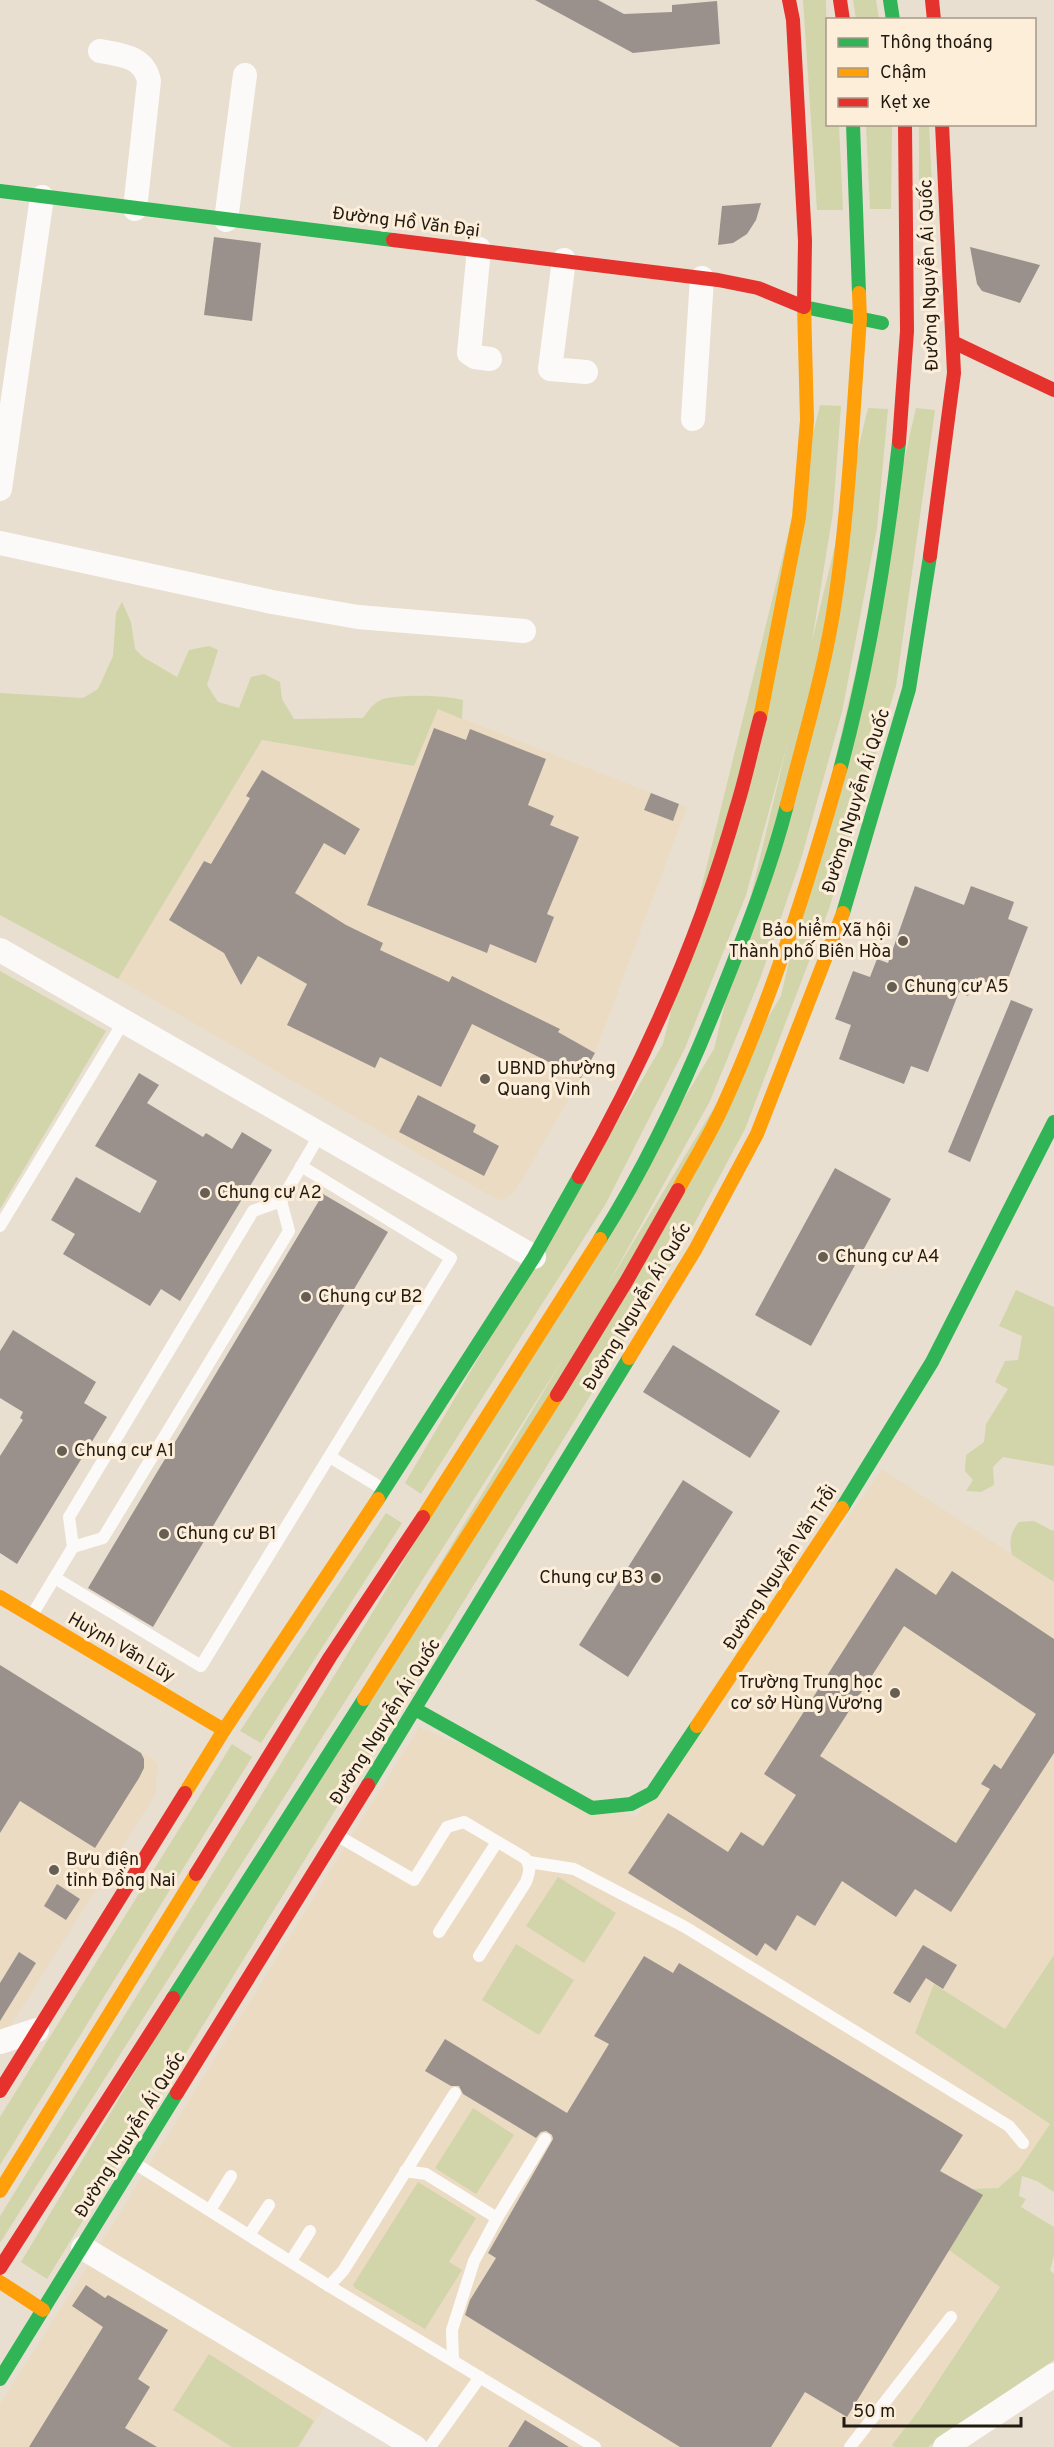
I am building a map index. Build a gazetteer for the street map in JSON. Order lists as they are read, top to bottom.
{
  "streets": {
    "main road": [
      "Đường Hồ Văn Đại",
      "Đường Nguyễn Ái Quốc",
      "Đường Nguyễn Văn Trỗi",
      "Huỳnh Văn Lũy"
    ]
  },
  "crossings": [
    ["Đường Hồ Văn Đại", "Đường Nguyễn Ái Quốc"],
    ["Đường Nguyễn Ái Quốc", "Đường Nguyễn Văn Trỗi"]
  ],
  "places": [
    "Bảo hiểm Xã hội Thành phố Biên Hòa",
    "Chung cư A5",
    "UBND phường Quang Vinh",
    "Chung cư A2",
    "Chung cư A4",
    "Chung cư B2",
    "Chung cư A1",
    "Chung cư B1",
    "Chung cư B3",
    "Trường Trung học cơ sở Hùng Vương",
    "Bưu điện tỉnh Đồng Nai"
  ],
  "legend": ["Thông thoáng", "Chậm", "Kẹt xe"],
  "scale_bar": "50 m"
}
